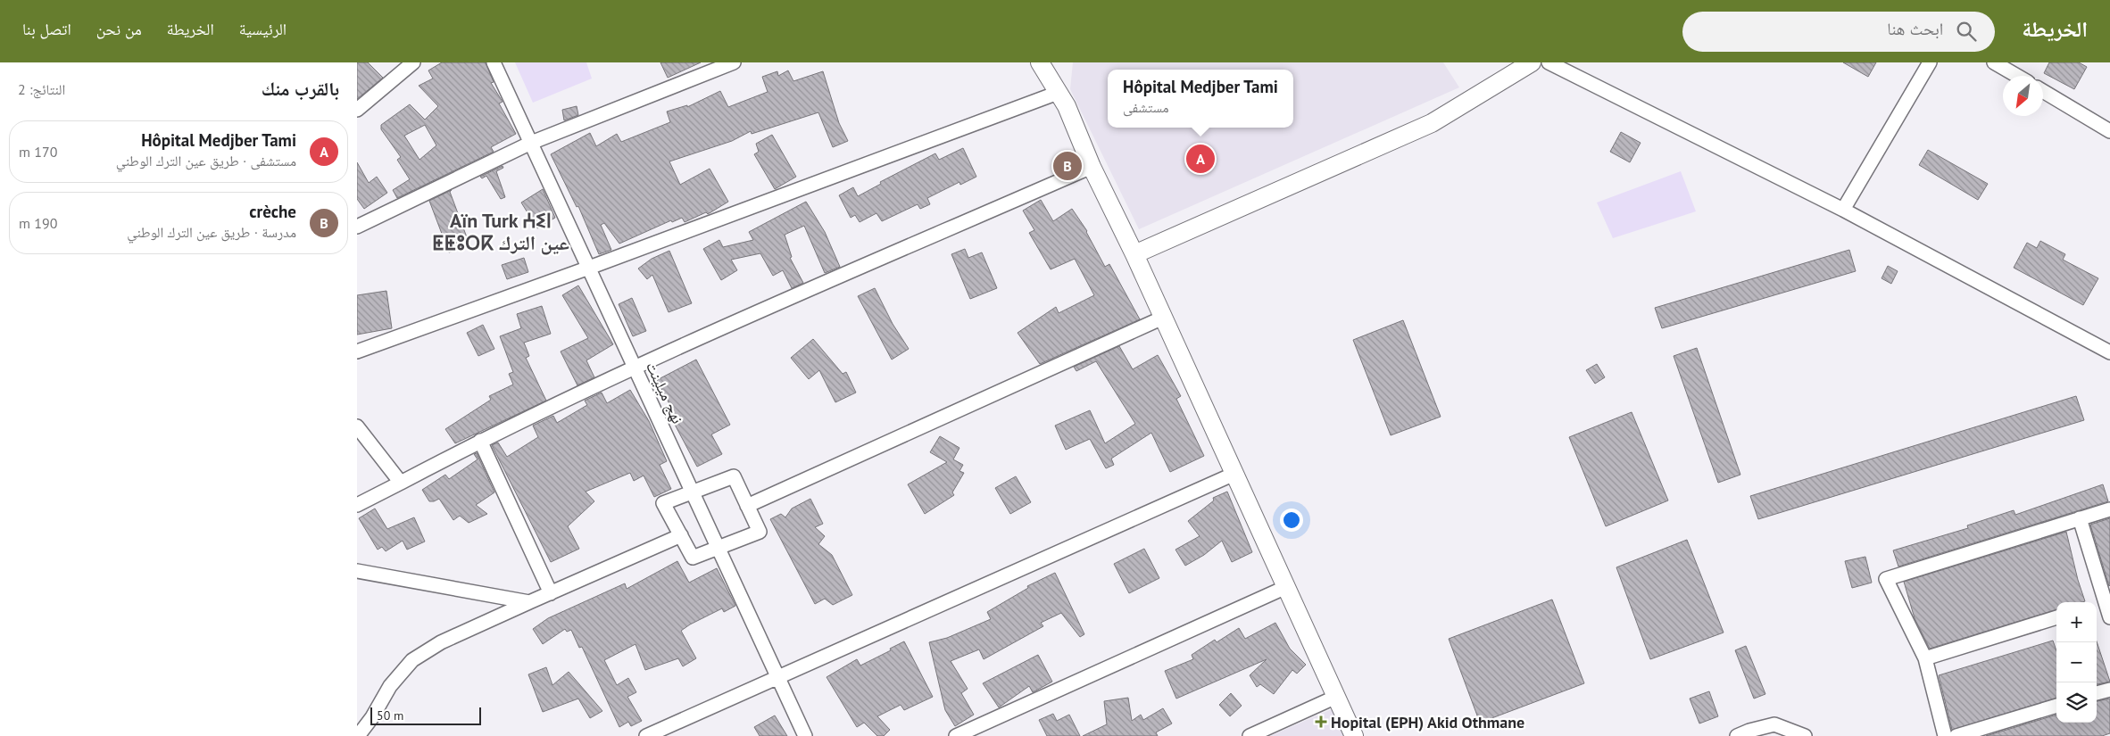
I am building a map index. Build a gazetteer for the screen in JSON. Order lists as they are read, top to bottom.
{
  "streets": {
    "street": ["نهج ميلينت"]
  },
  "districts": ["Aïn Turk ⵄⵉⵏ ⵟⵟⵓⵔⴽ عين الترك"],
  "places": {
    "health": ["Hopital (EPH) Akid Othmane"]
  },
  "scale_bar": "50 m",
  "north": "bottom left",
  "page": {
    "header": "الخريطة",
    "search": "ابحث هنا",
    "nav": [
      "الرئيسية",
      "الخريطة",
      "من نحن",
      "اتصل بنا"
    ],
    "heading": ["بالقرب منك", "النتائج: 2"],
    "popup": ["Hôpital Medjber Tami", "مستشفى"],
    "list": [
      {
        "mark": "A",
        "name": "Hôpital Medjber Tami",
        "note": "مستشفى · طريق عين الترك الوطني",
        "value": "170 m"
      },
      {
        "mark": "B",
        "name": "crèche",
        "note": "مدرسة · طريق عين الترك الوطني",
        "value": "190 m"
      }
    ],
    "pins": ["A", "B"],
    "map_buttons": ["+", "−"],
    "scale": "50 m"
  }
}
